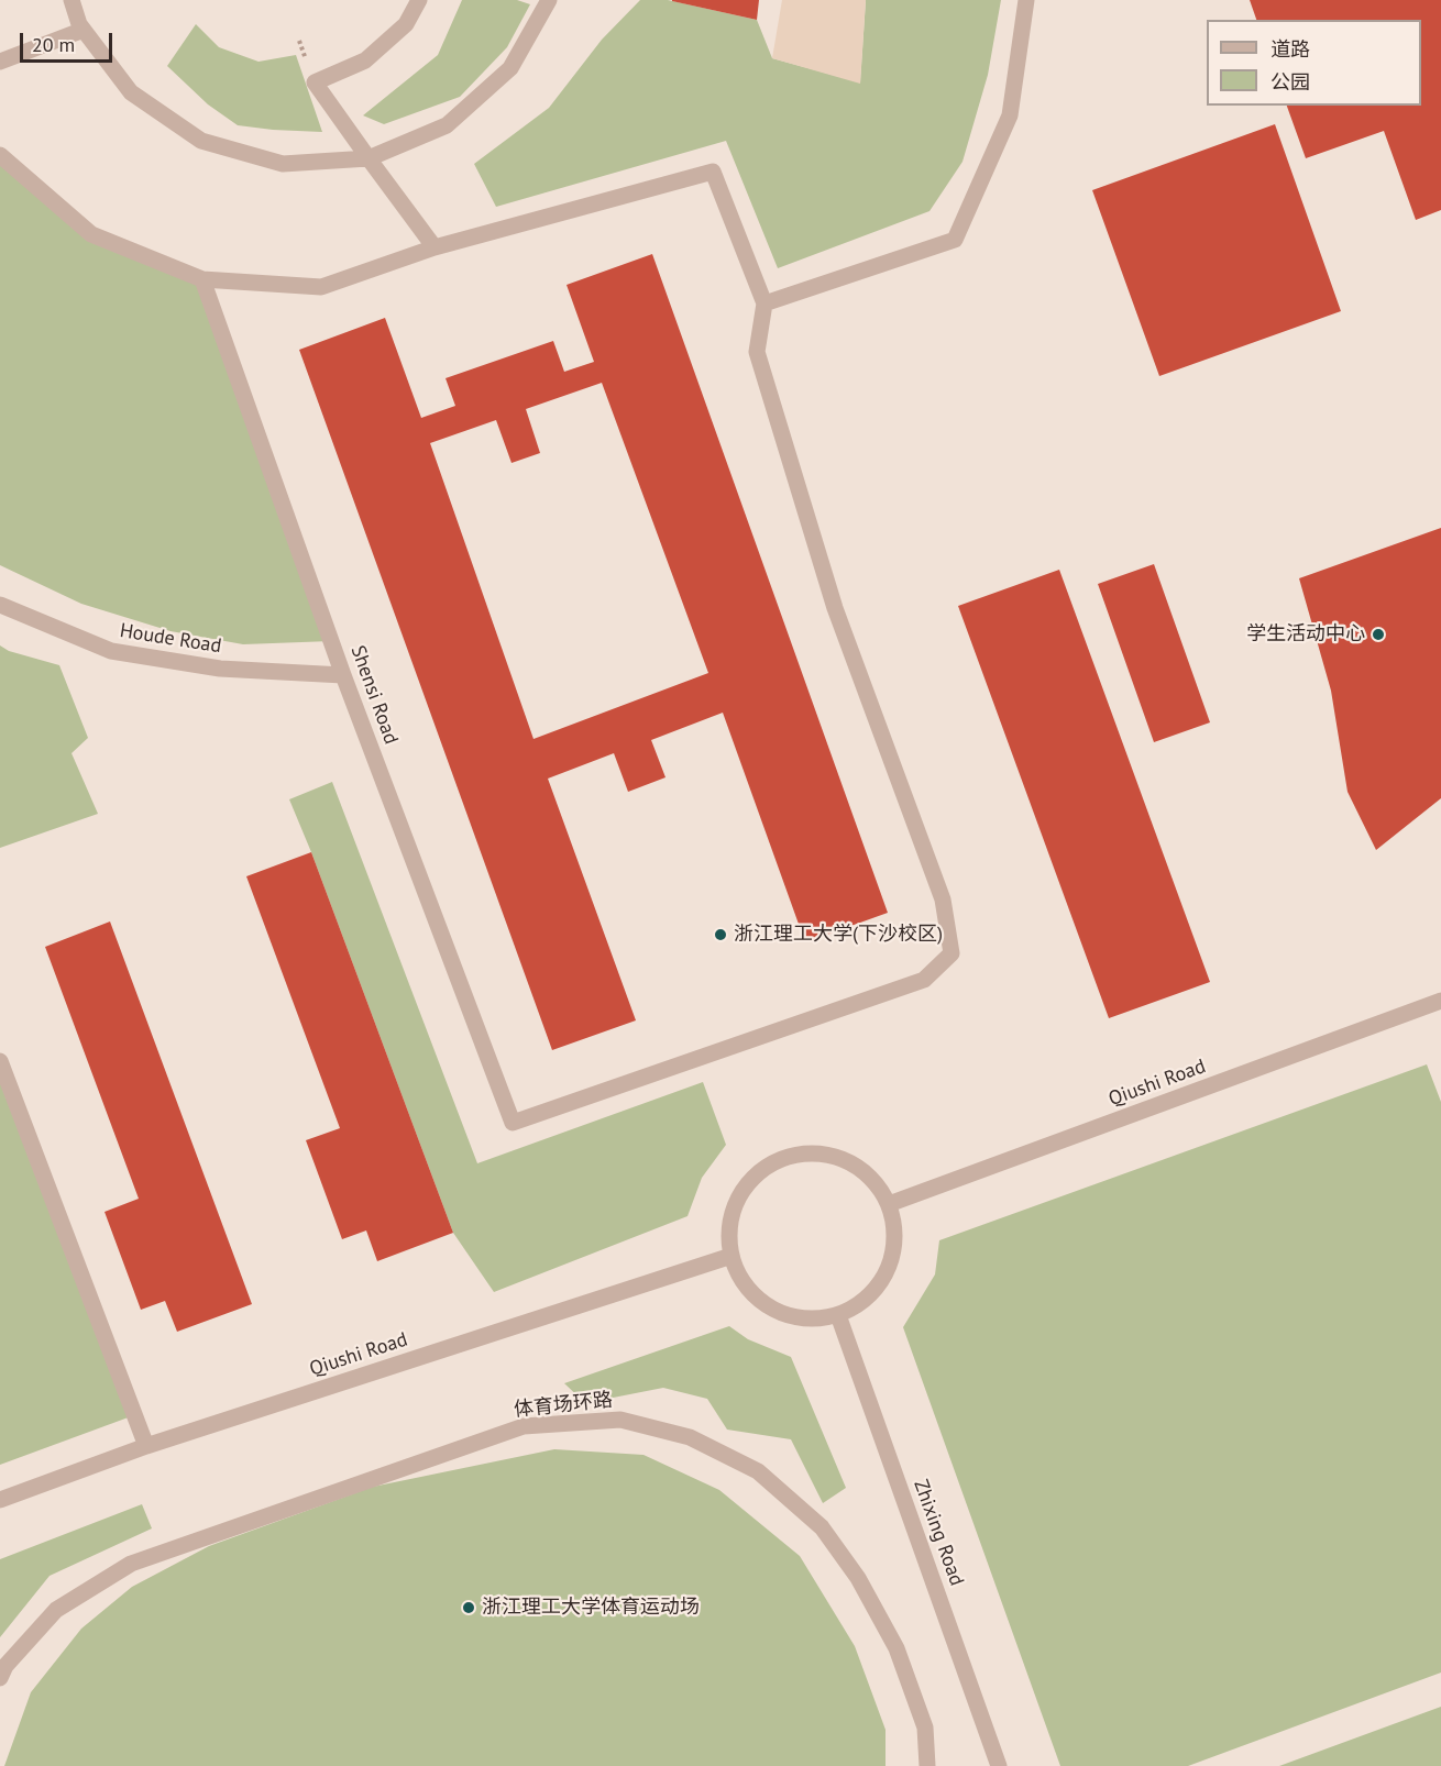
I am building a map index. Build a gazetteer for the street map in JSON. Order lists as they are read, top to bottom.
{
  "streets": {
    "street": [
      "Houde Road",
      "Shensi Road",
      "Qiushi Road",
      "体育场环路",
      "Zhixing Road"
    ]
  },
  "crossings": [
    ["Houde Road", "Shensi Road"],
    ["Qiushi Road", "Zhixing Road"]
  ],
  "places": ["学生活动中心", "浙江理工大学(下沙校区)", "浙江理工大学体育运动场"],
  "legend": ["道路", "公园"],
  "scale_bar": "20 m"
}
